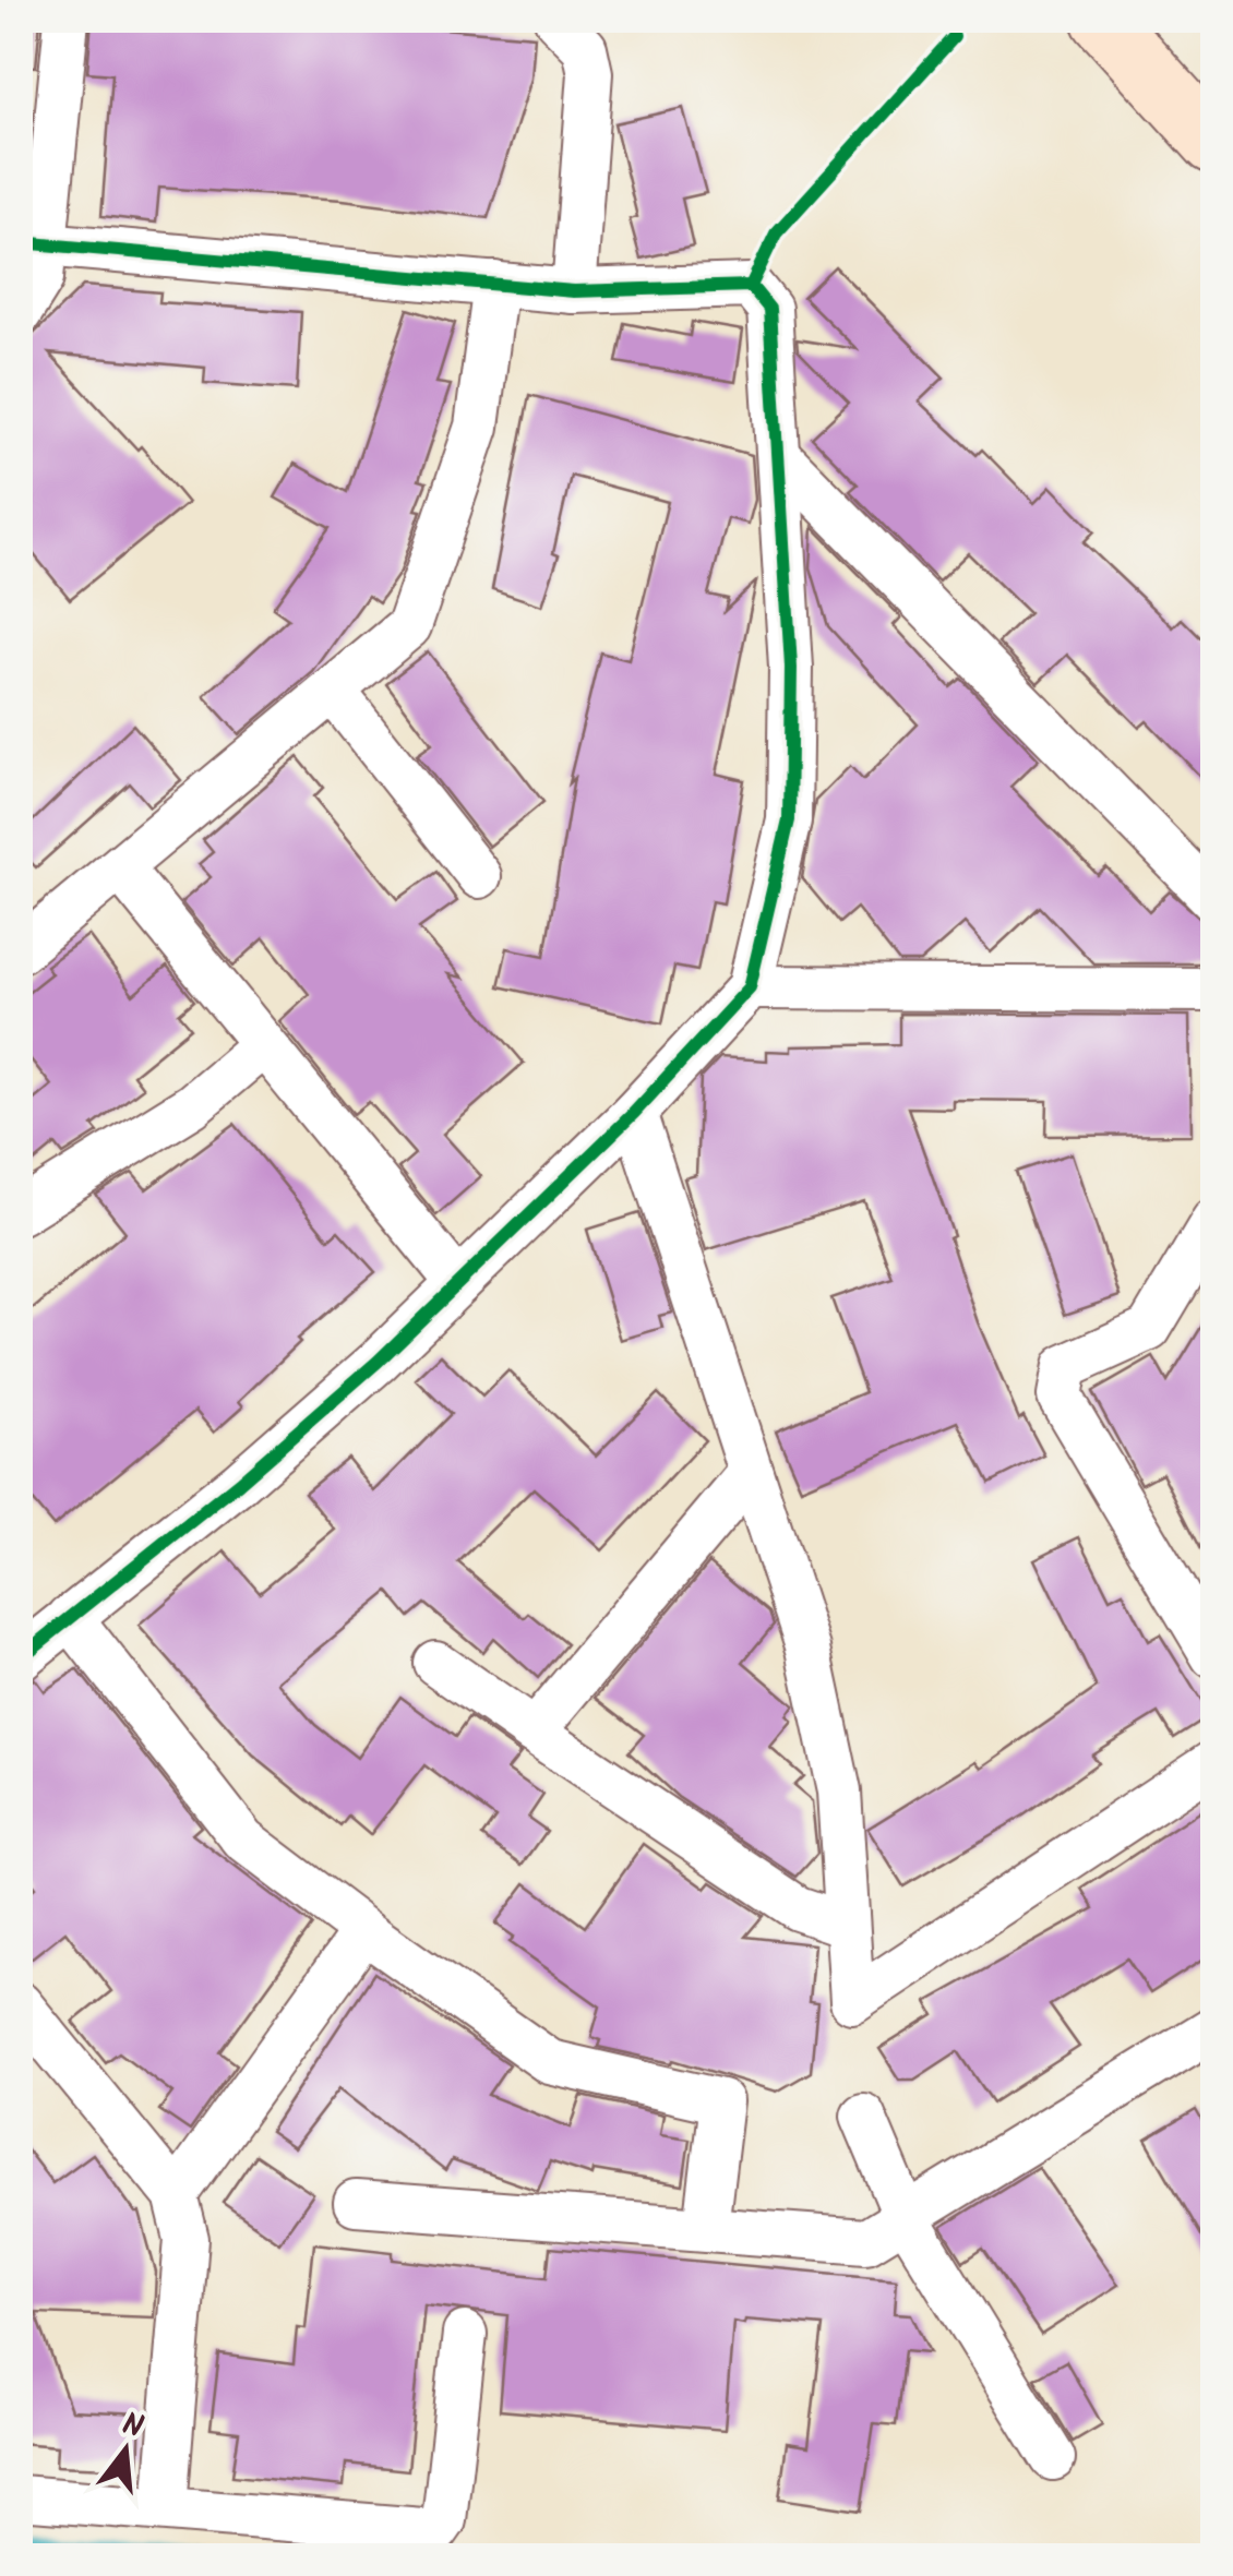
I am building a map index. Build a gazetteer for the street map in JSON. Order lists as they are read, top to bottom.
{
  "north": "top"
}
